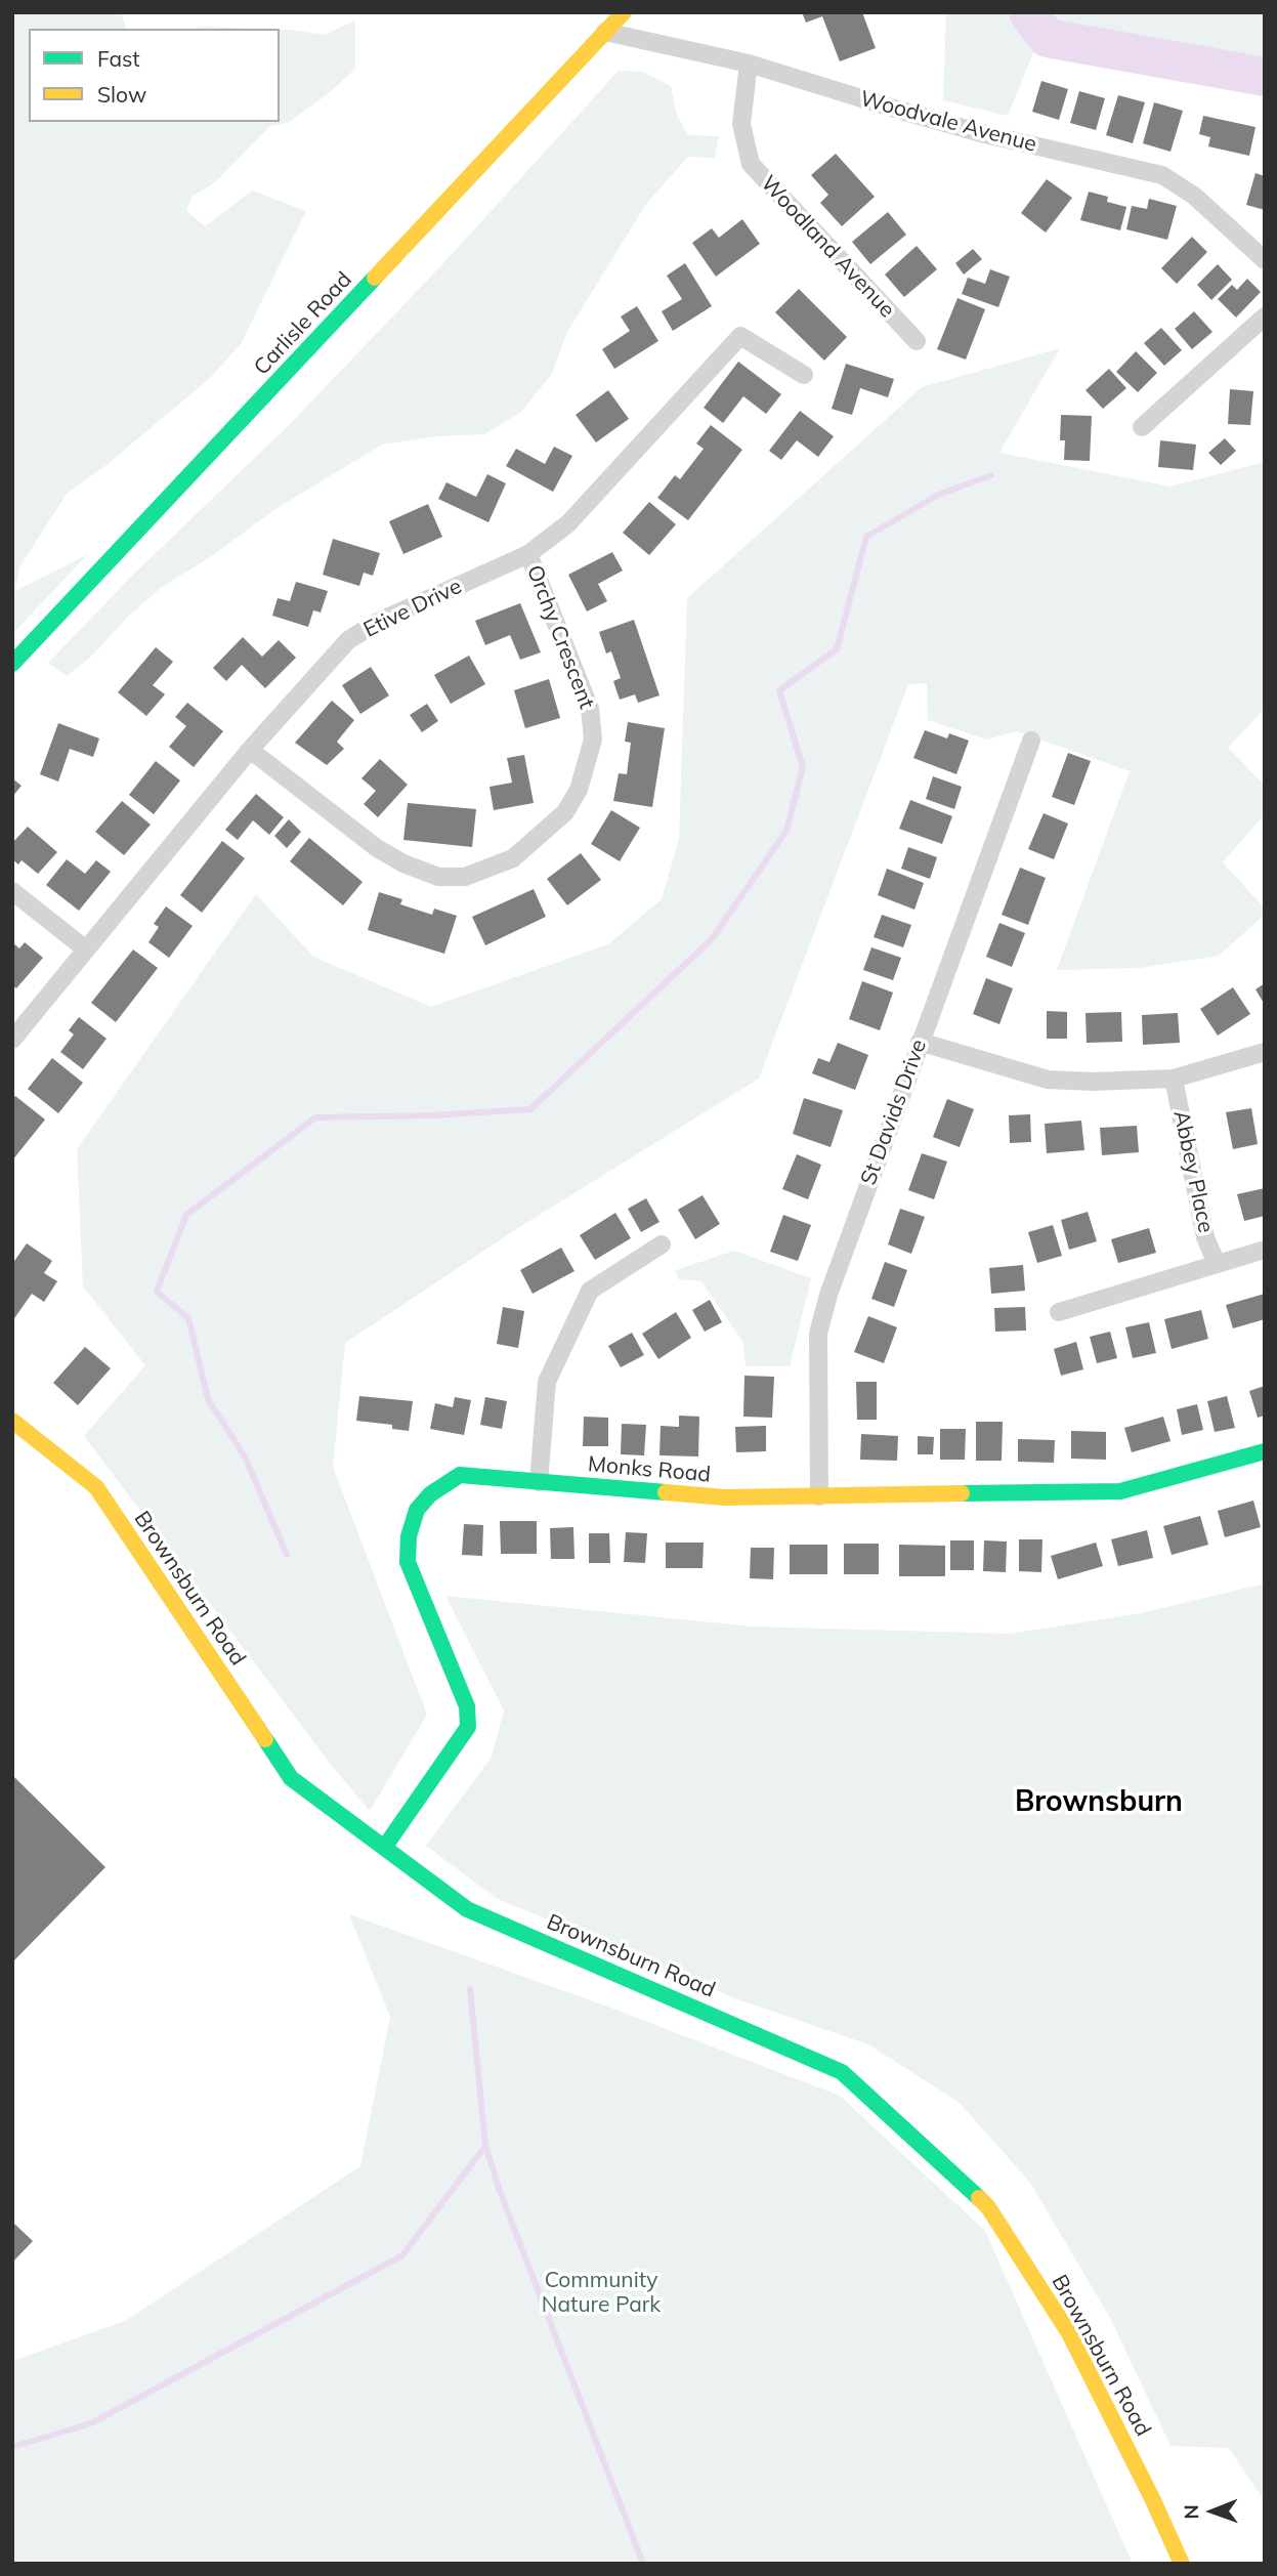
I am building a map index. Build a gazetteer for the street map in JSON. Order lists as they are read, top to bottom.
{
  "streets": {
    "main road": ["Carlisle Road", "Monks Road", "Brownsburn Road"],
    "street": [
      "Woodvale Avenue",
      "Woodland Avenue",
      "Etive Drive",
      "Orchy Crescent",
      "St Davids Drive",
      "Abbey Place"
    ]
  },
  "crossings": [
    ["Woodvale Avenue", "Woodland Avenue"],
    ["Woodvale Avenue", "Carlisle Road"],
    ["Etive Drive", "Orchy Crescent"],
    ["St Davids Drive", "Monks Road"],
    ["Monks Road", "Brownsburn Road"]
  ],
  "districts": ["Brownsburn"],
  "parks": ["Community Nature Park"],
  "legend": ["Fast", "Slow"],
  "north": "left"
}
